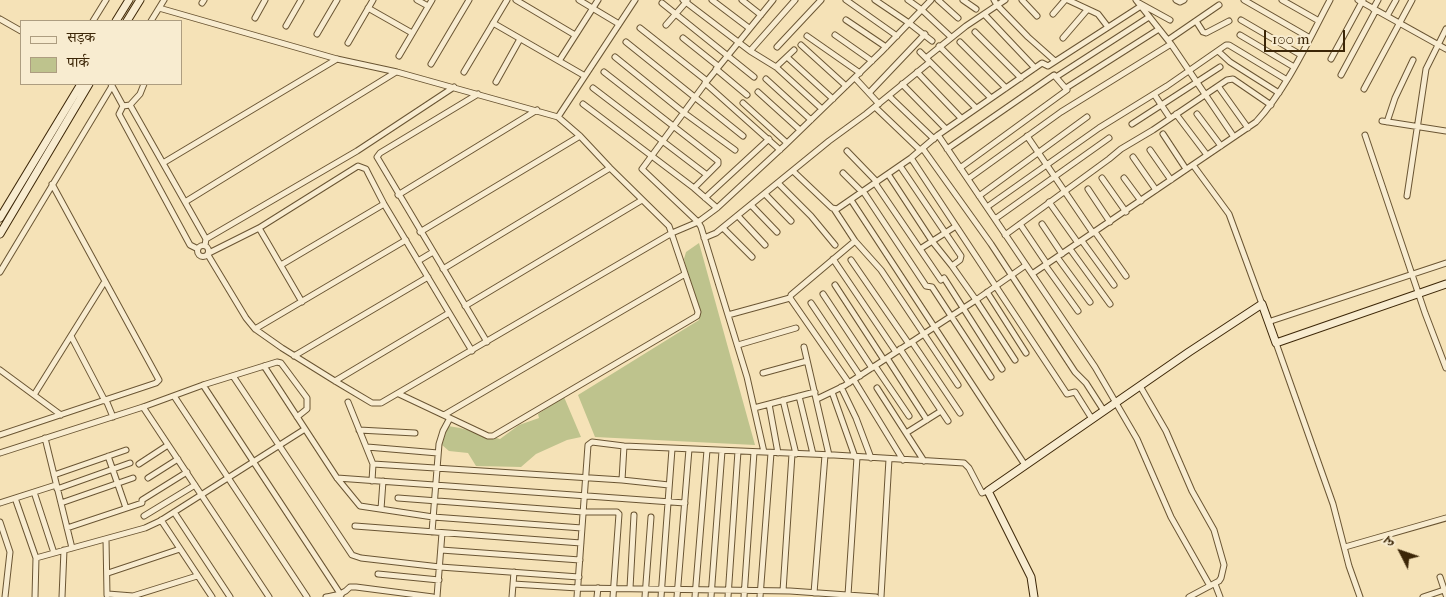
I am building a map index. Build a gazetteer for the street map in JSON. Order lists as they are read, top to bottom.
{
  "legend": ["सड़क", "पार्क"],
  "scale_bar": "100 m",
  "north": "top left"
}
